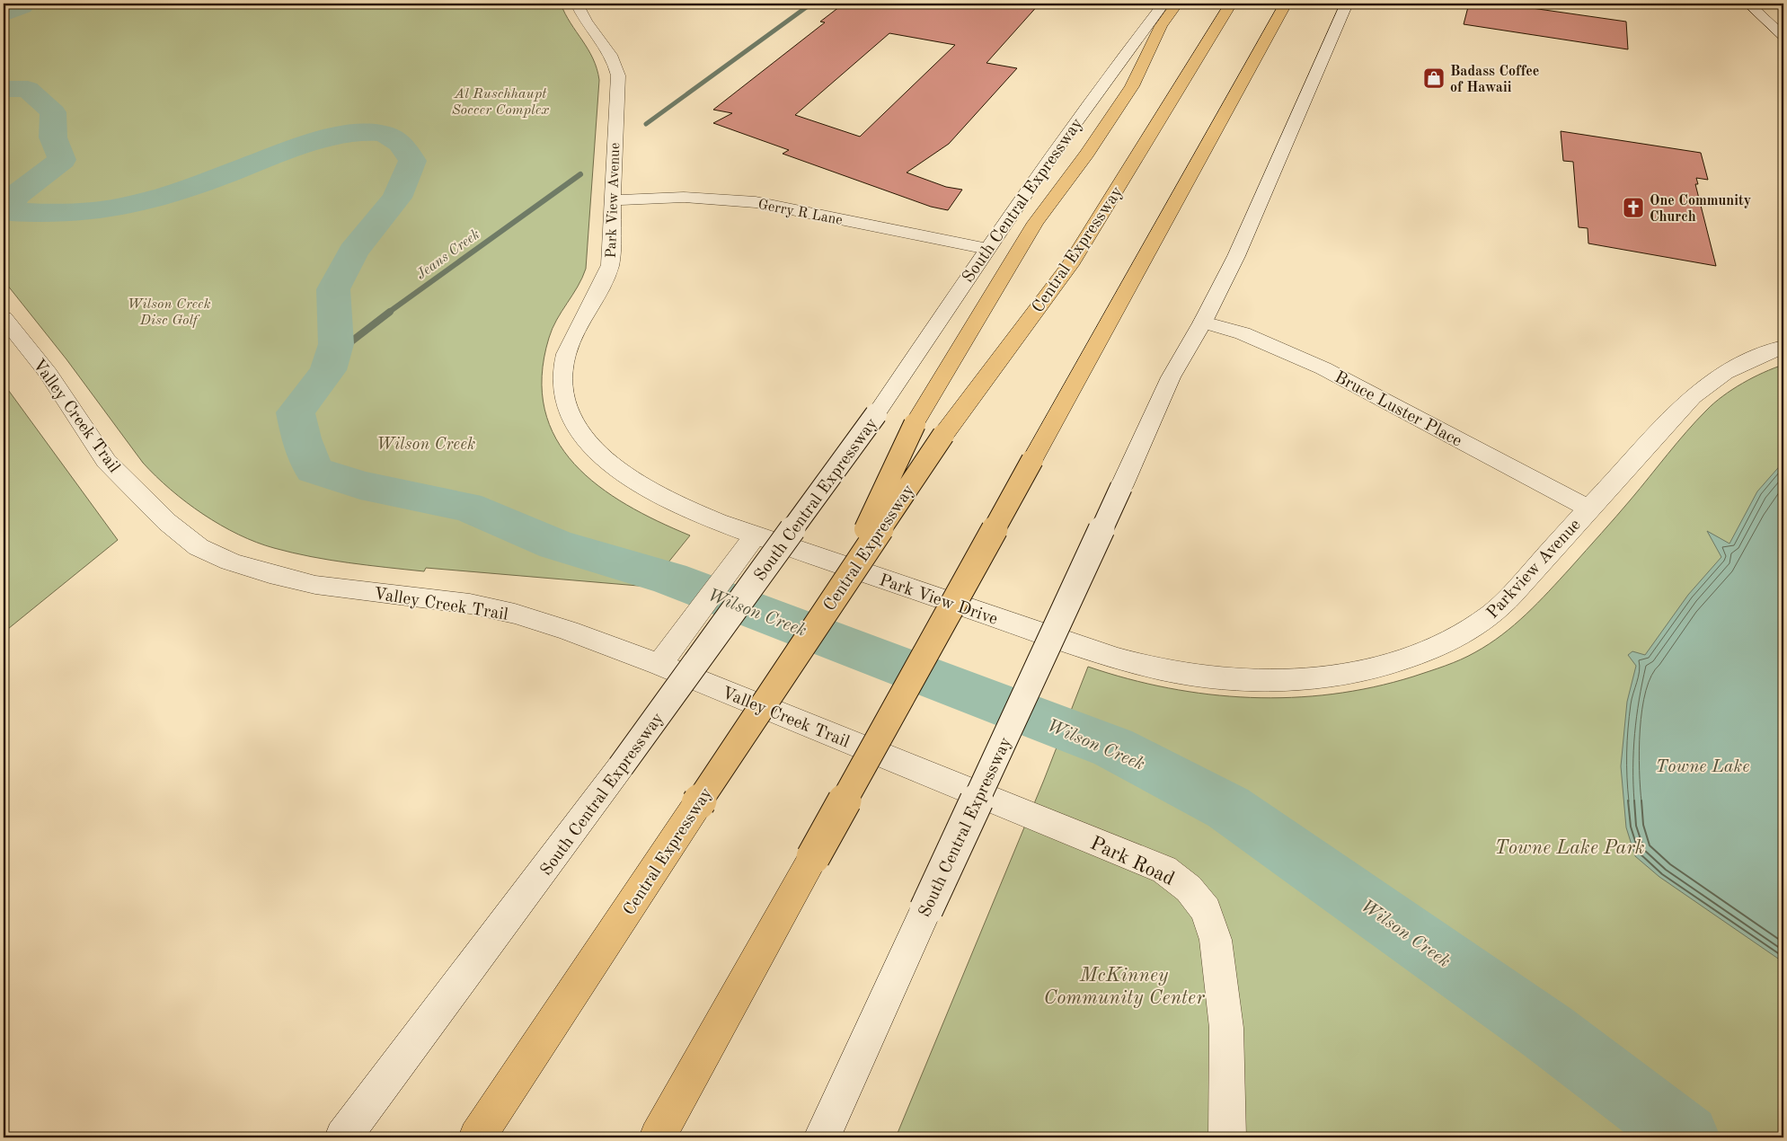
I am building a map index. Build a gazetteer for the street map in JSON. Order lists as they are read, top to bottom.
{
  "streets": {
    "highway": ["Central Expressway"],
    "street": [
      "South Central Expressway",
      "Park View Avenue",
      "Gerry R Lane",
      "Bruce Luster Place",
      "Valley Creek Trail",
      "Parkview Avenue",
      "Park View Drive",
      "Park Road"
    ]
  },
  "crossings": [
    ["South Central Expressway", "Gerry R Lane"],
    ["South Central Expressway", "Bruce Luster Place"],
    ["Park View Avenue", "Gerry R Lane"],
    ["Park View Avenue", "Park View Drive"],
    ["Bruce Luster Place", "Parkview Avenue"],
    ["Valley Creek Trail", "Park Road"],
    ["Parkview Avenue", "Park View Drive"]
  ],
  "water": ["Jeans Creek", "Wilson Creek", "Towne Lake"],
  "parks": [
    "Al Ruschhaupt Soccer Complex",
    "Wilson Creek Disc Golf",
    "Wilson Creek",
    "Towne Lake Park",
    "McKinney Community Center"
  ],
  "places": {
    "shop": ["Badass Coffee of Hawaii"],
    "church": ["One Community Church"]
  }
}
